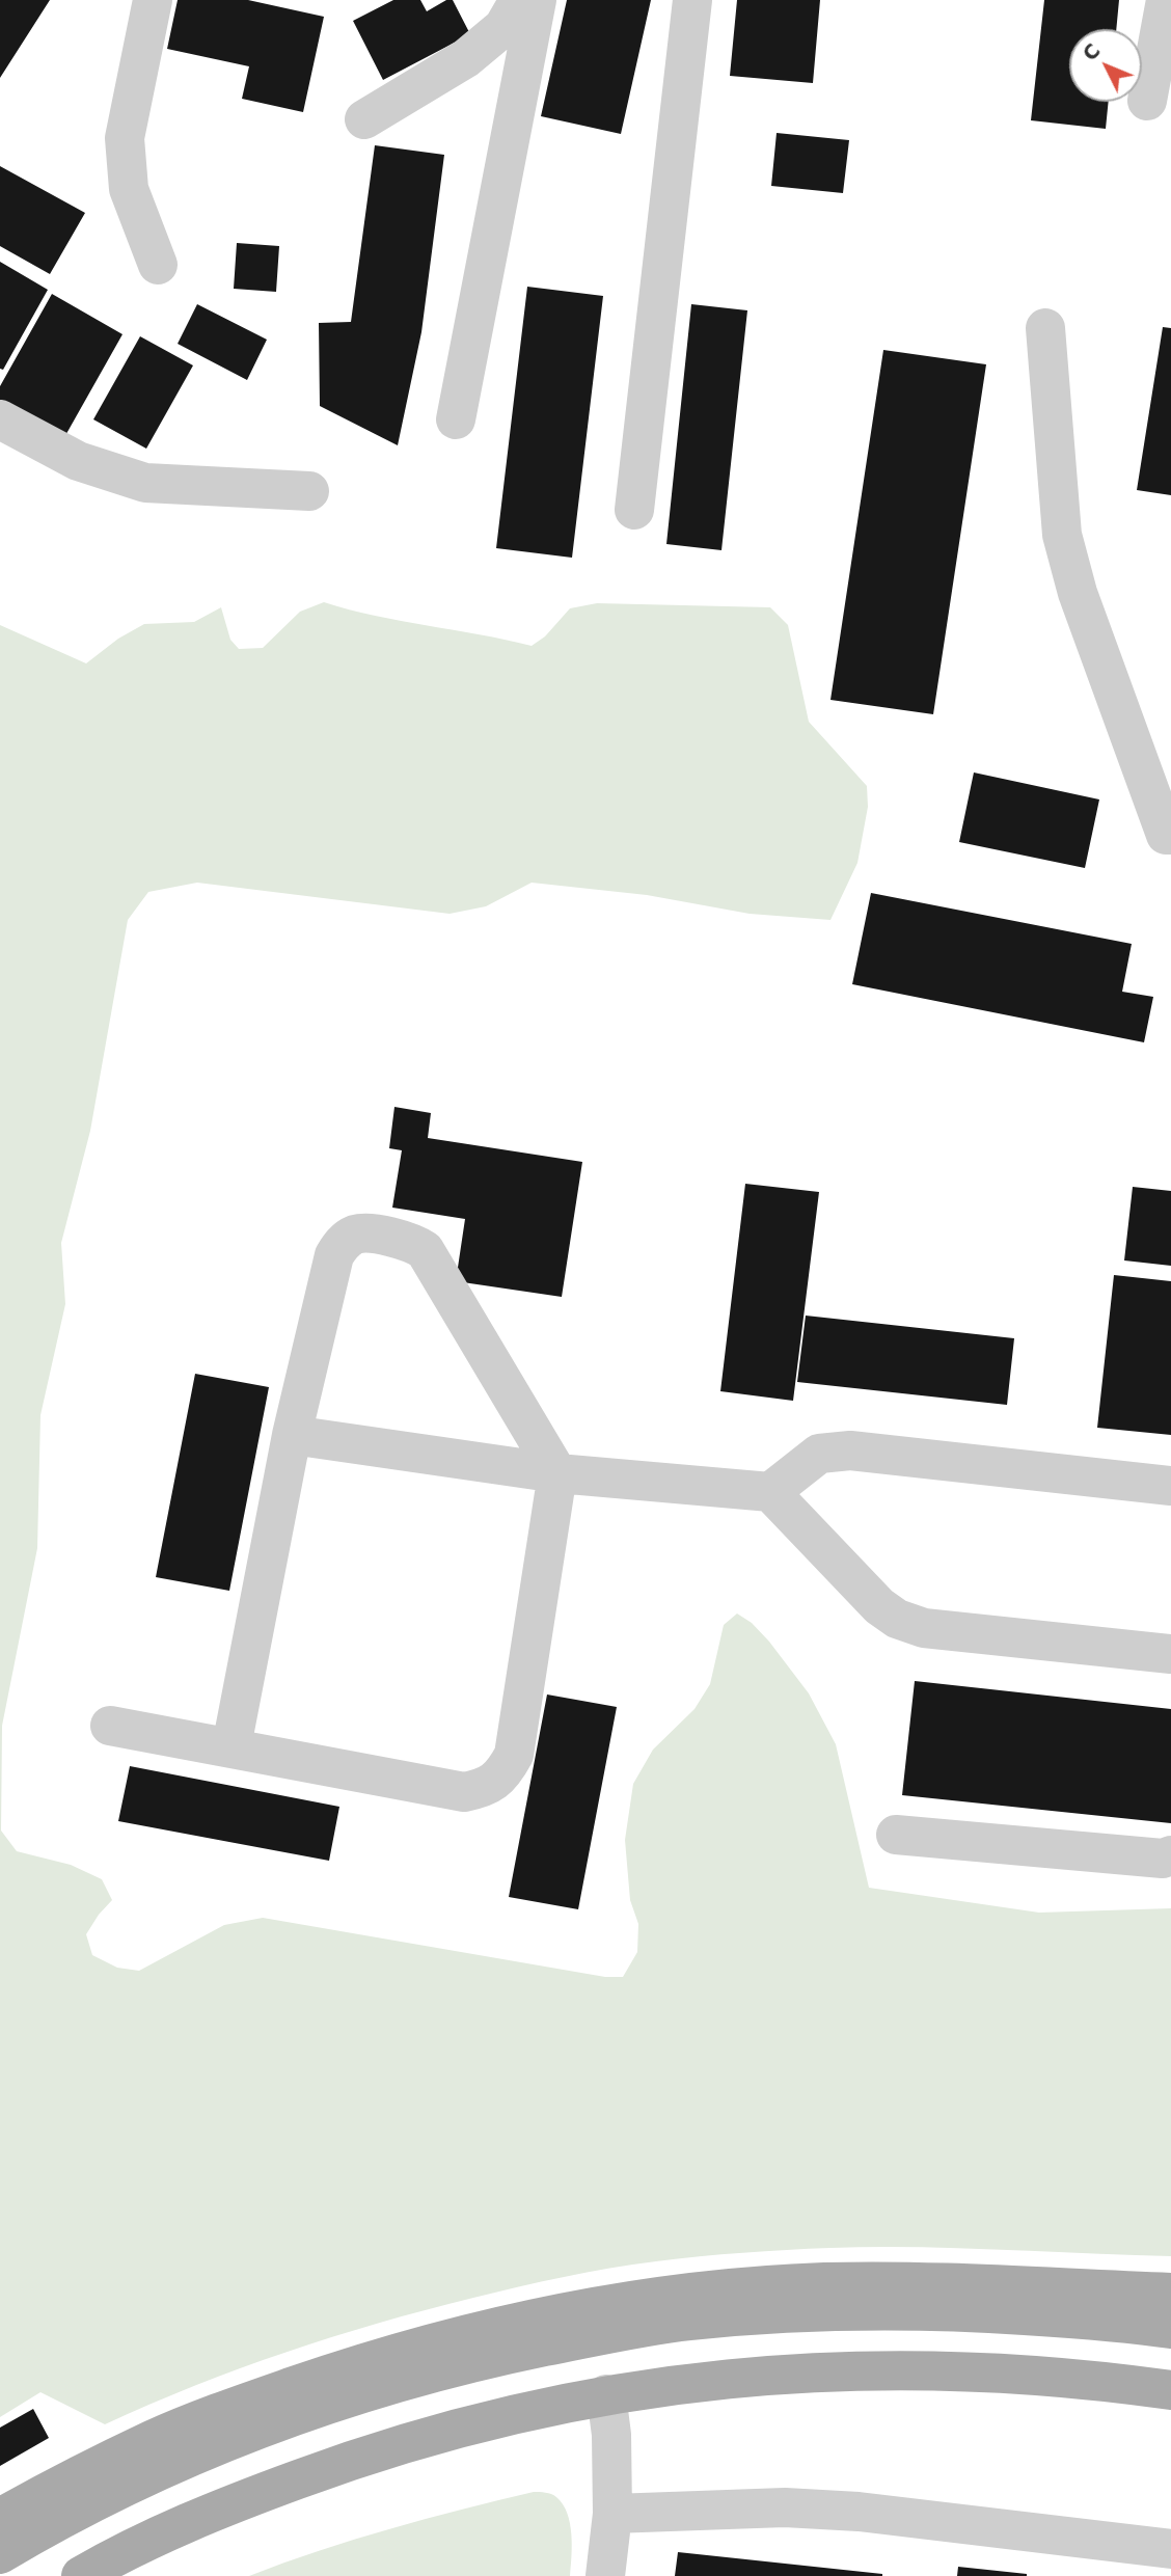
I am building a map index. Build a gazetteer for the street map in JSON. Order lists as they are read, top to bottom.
{
  "north": "top left"
}
